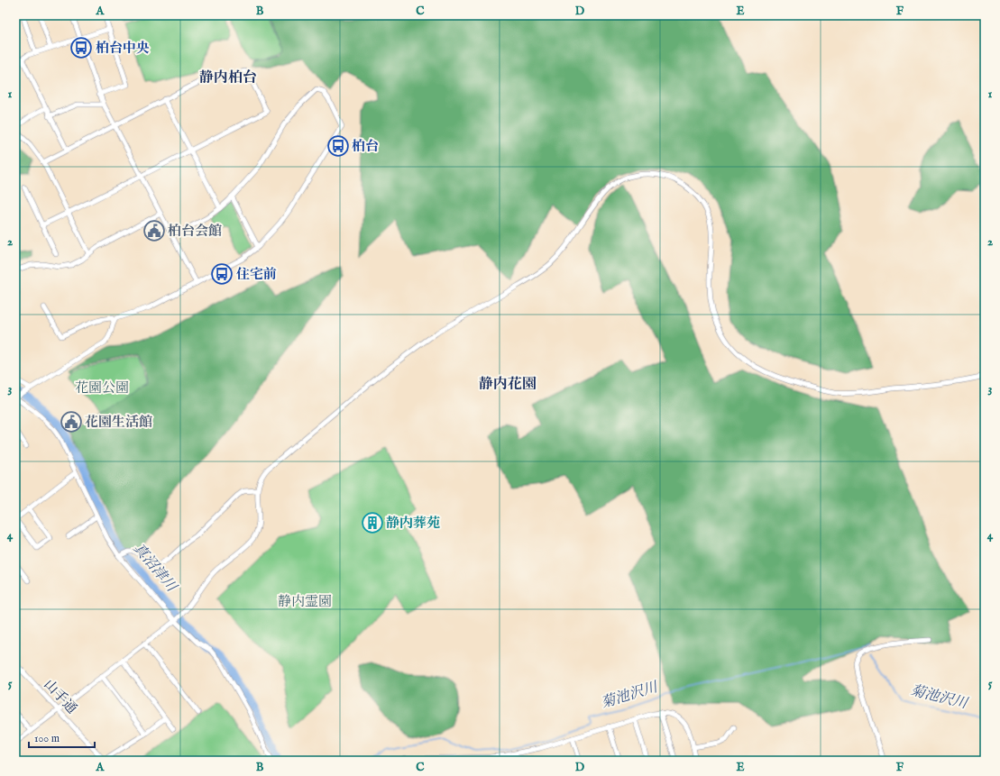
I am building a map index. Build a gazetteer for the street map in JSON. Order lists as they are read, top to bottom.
{
  "streets": {
    "street": ["山手通"]
  },
  "districts": ["静内柏台", "静内花園"],
  "water": ["真沼津川", "菊池沢川"],
  "parks": ["花園公園", "静内霊園"],
  "places": {
    "bus stop": ["柏台中央", "柏台", "住宅前"],
    "public building": ["柏台会館", "花園生活館"],
    "building": ["静内葬苑"]
  },
  "scale_bar": "100 m",
  "grid": {
    "columns": [
      "A",
      "B",
      "C",
      "D",
      "E",
      "F"
    ],
    "rows": [
      "1",
      "2",
      "3",
      "4",
      "5"
    ]
  }
}
